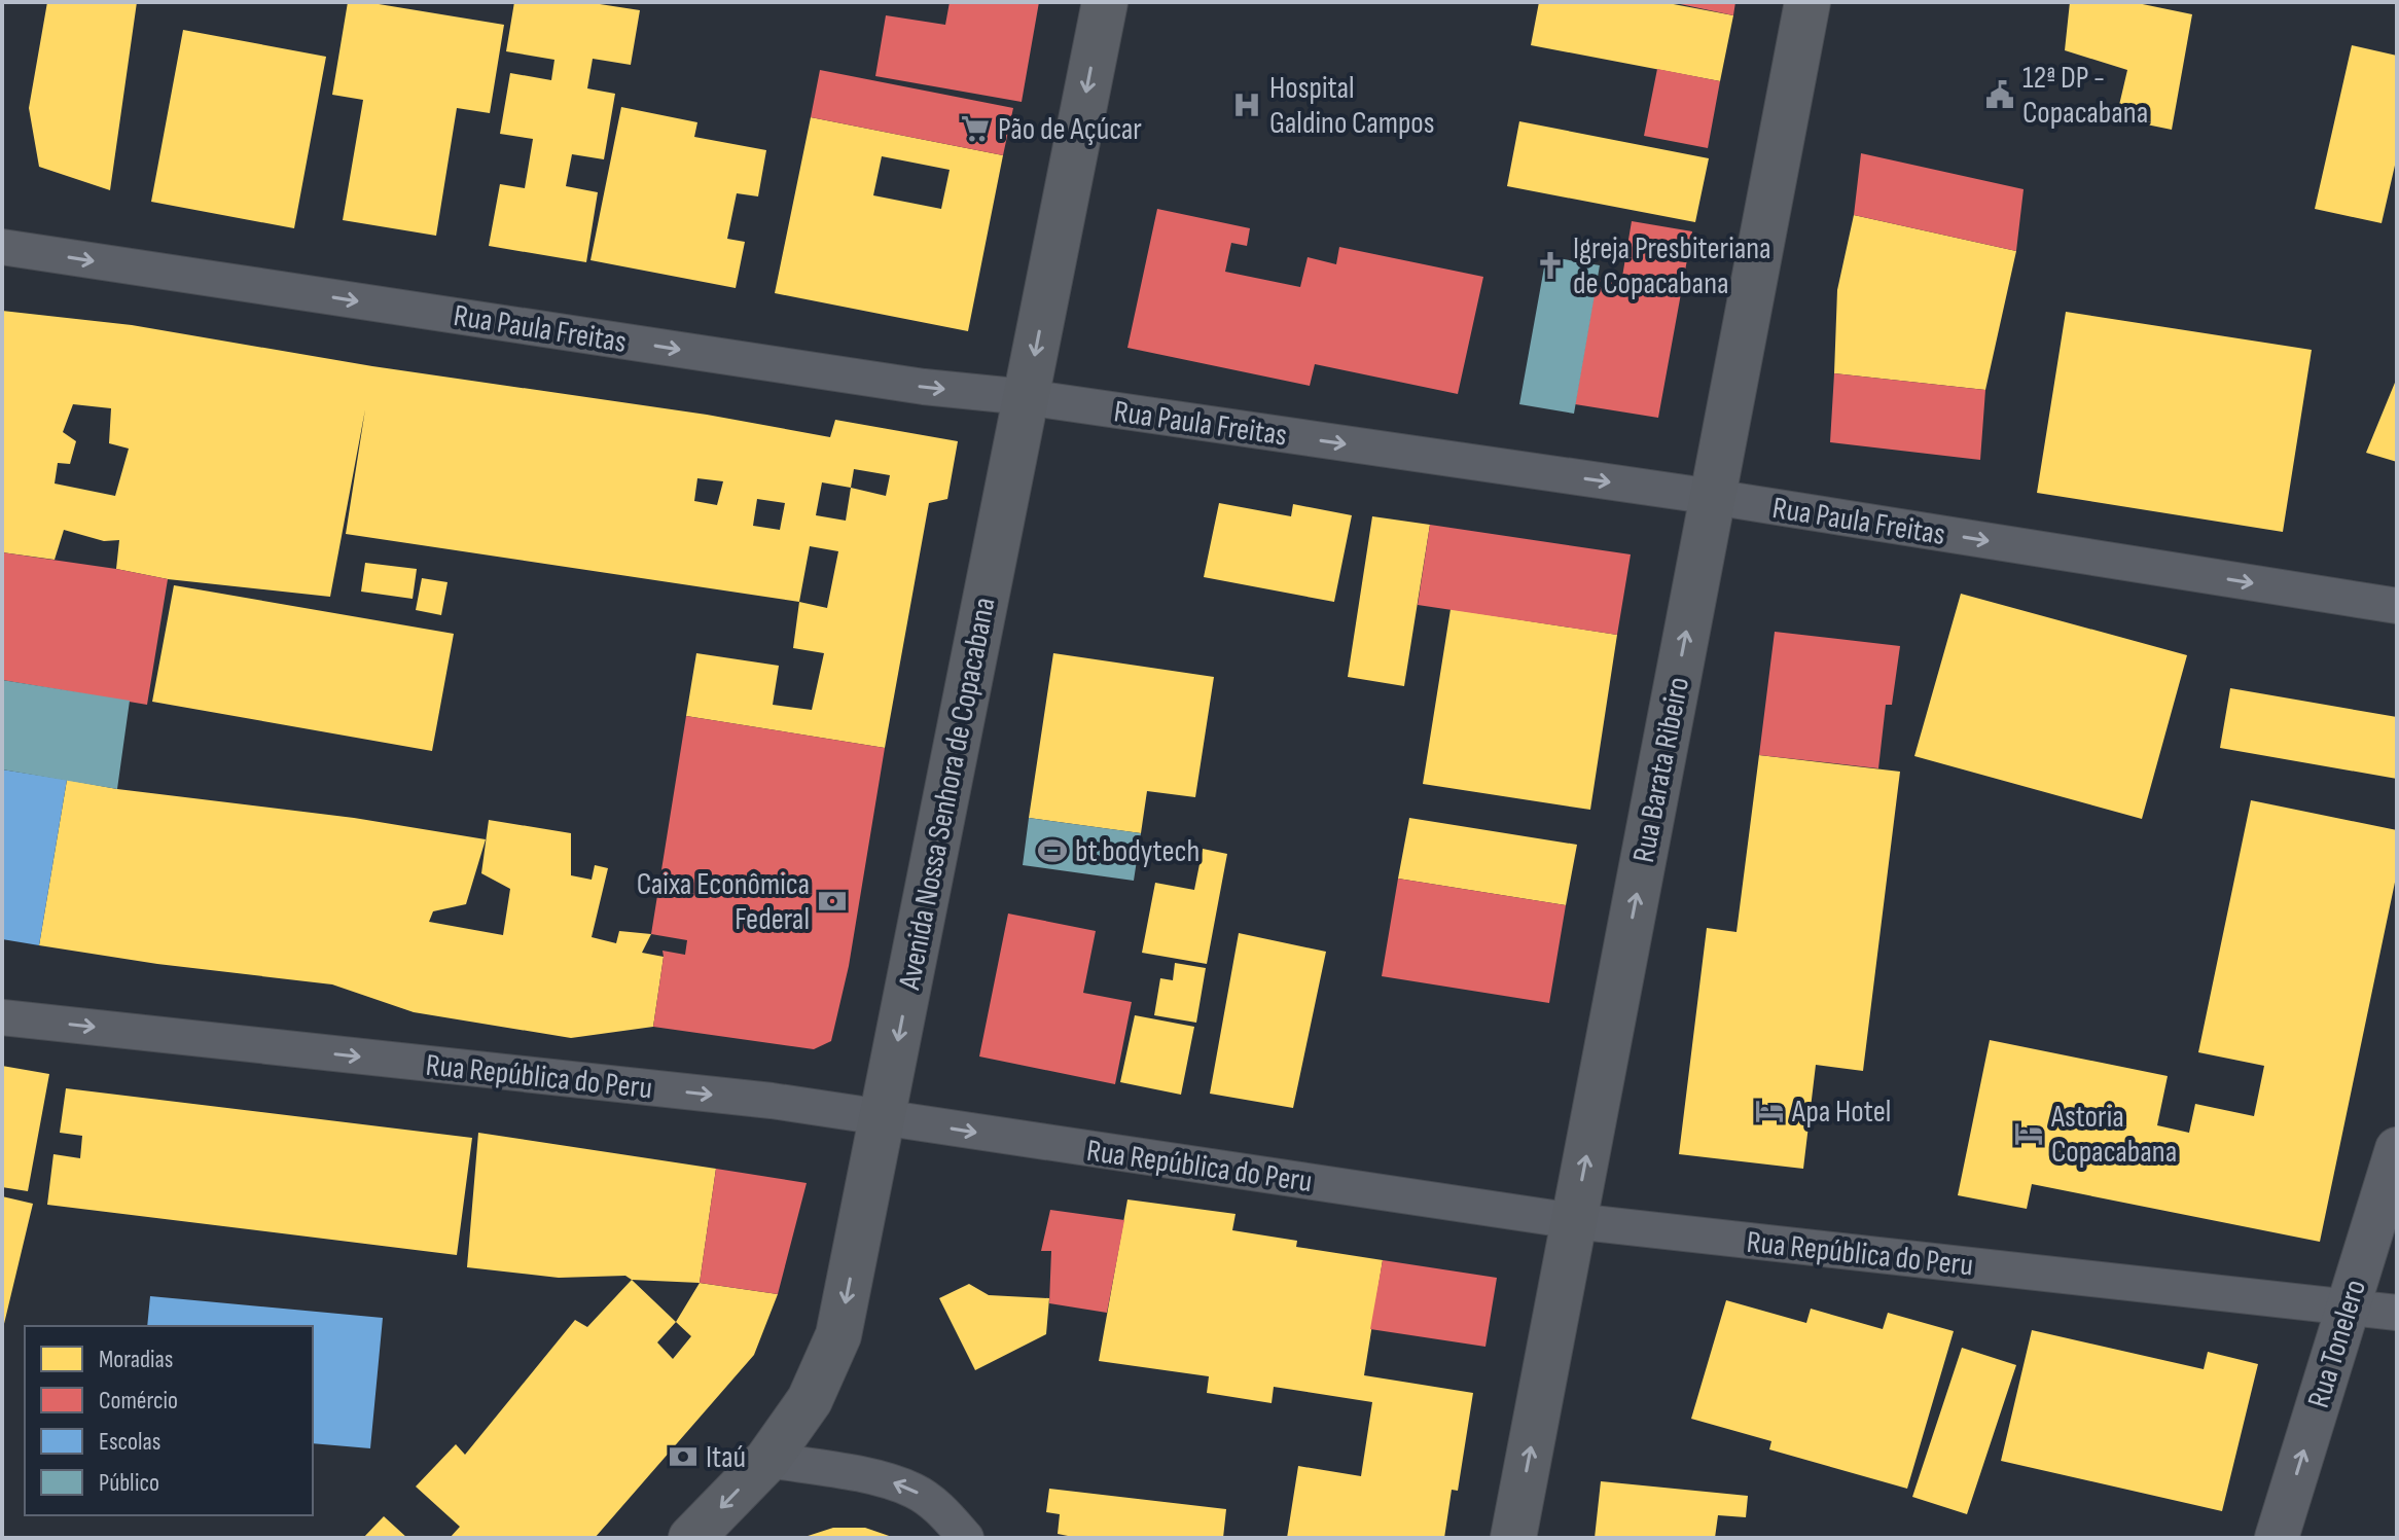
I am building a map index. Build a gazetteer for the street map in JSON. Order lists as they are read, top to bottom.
{
  "streets": {
    "main road": ["Rua Barata Ribeiro", "Avenida Nossa Senhora de Copacabana"],
    "street": ["Rua Paula Freitas", "Rua República do Peru", "Rua Tonelero"]
  },
  "crossings": [
    ["Rua Paula Freitas", "Rua Barata Ribeiro"],
    ["Rua Paula Freitas", "Avenida Nossa Senhora de Copacabana"],
    ["Rua Barata Ribeiro", "Rua República do Peru"],
    ["Avenida Nossa Senhora de Copacabana", "Rua República do Peru"],
    ["Rua República do Peru", "Rua Tonelero"]
  ],
  "one_way": [
    "Rua Paula Freitas",
    "Rua Barata Ribeiro",
    "Avenida Nossa Senhora de Copacabana",
    "Rua República do Peru",
    "Rua Tonelero"
  ],
  "places": {
    "public building": ["12ª DP - Copacabana"],
    "hospital": ["Hospital Galdino Campos"],
    "supermarket": ["Pão de Açúcar"],
    "church": ["Igreja Presbiteriana de Copacabana"],
    "sports": ["bt bodytech"],
    "bank": ["Caixa Econômica Federal", "Itaú"],
    "hotel": ["Apa Hotel", "Astoria Copacabana"]
  },
  "legend": [
    "Moradias",
    "Comércio",
    "Escolas",
    "Público"
  ]
}
